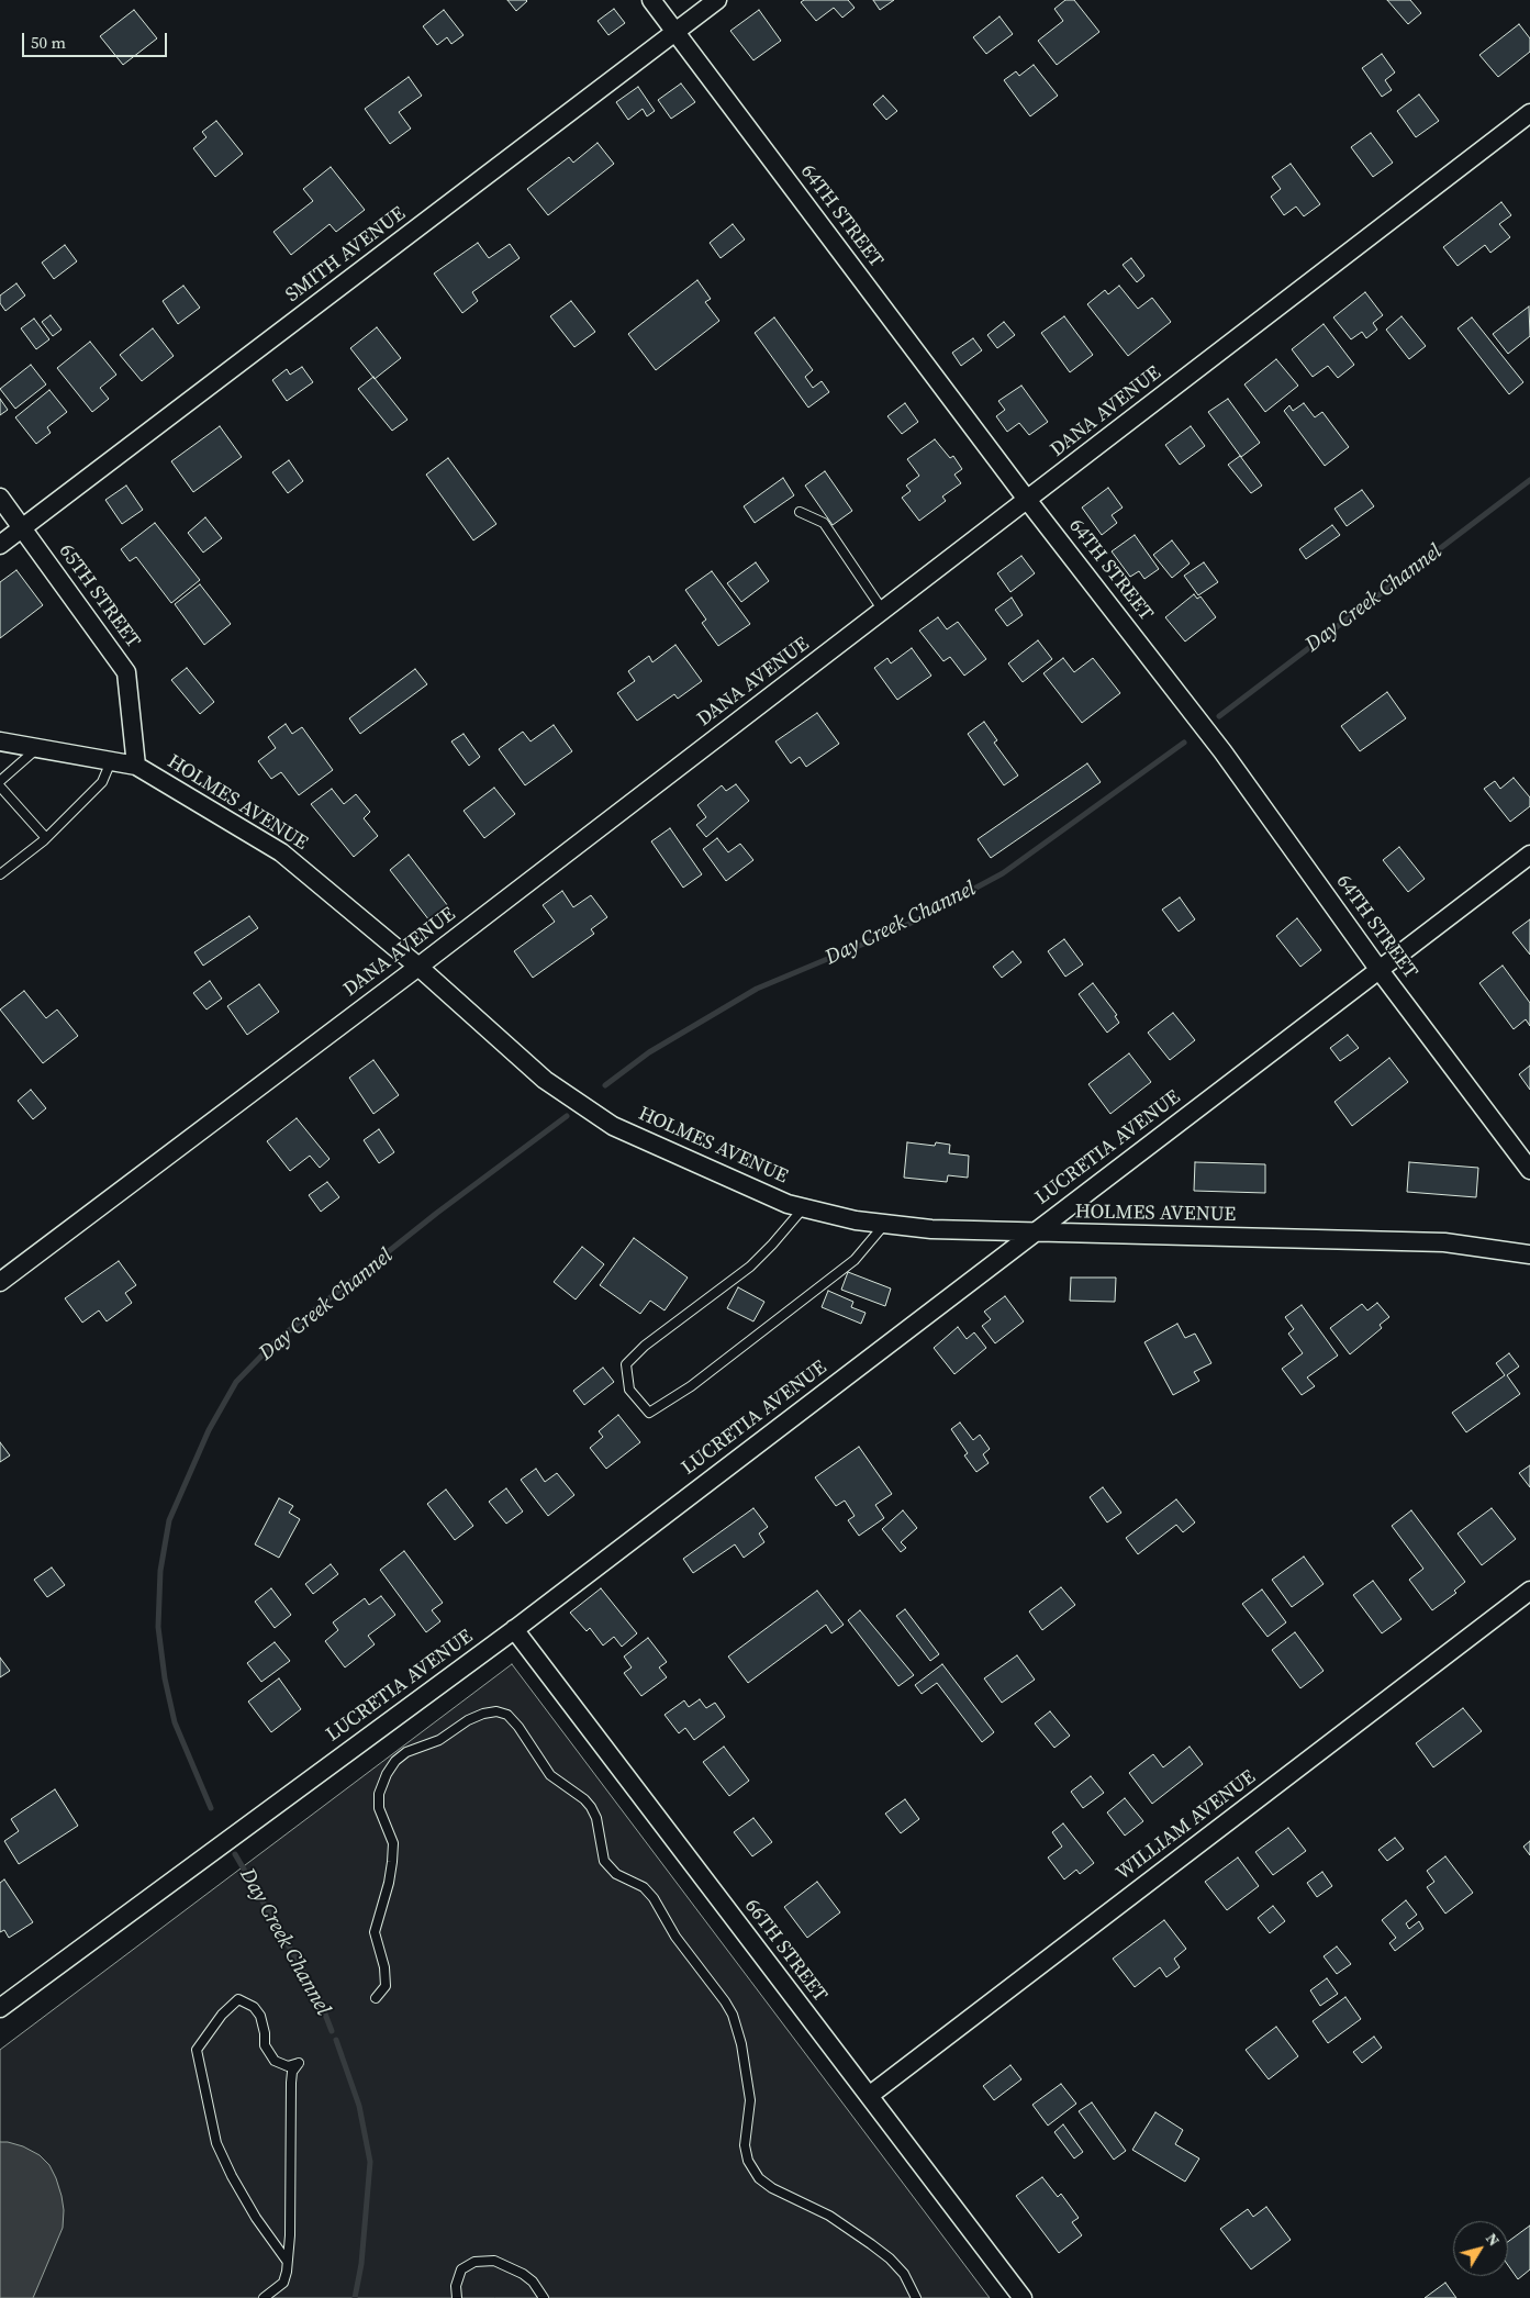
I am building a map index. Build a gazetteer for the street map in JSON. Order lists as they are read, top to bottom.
{
  "streets": {
    "street": [
      "64TH STREET",
      "SMITH AVENUE",
      "DANA AVENUE",
      "65TH STREET",
      "HOLMES AVENUE",
      "LUCRETIA AVENUE",
      "WILLIAM AVENUE",
      "66TH STREET"
    ]
  },
  "crossings": [
    ["64TH STREET", "SMITH AVENUE"],
    ["64TH STREET", "DANA AVENUE"],
    ["64TH STREET", "LUCRETIA AVENUE"],
    ["SMITH AVENUE", "65TH STREET"],
    ["DANA AVENUE", "HOLMES AVENUE"],
    ["65TH STREET", "HOLMES AVENUE"],
    ["HOLMES AVENUE", "LUCRETIA AVENUE"],
    ["LUCRETIA AVENUE", "66TH STREET"],
    ["WILLIAM AVENUE", "66TH STREET"]
  ],
  "water": ["Day Creek Channel"],
  "scale_bar": "50 m",
  "north": "top right"
}
